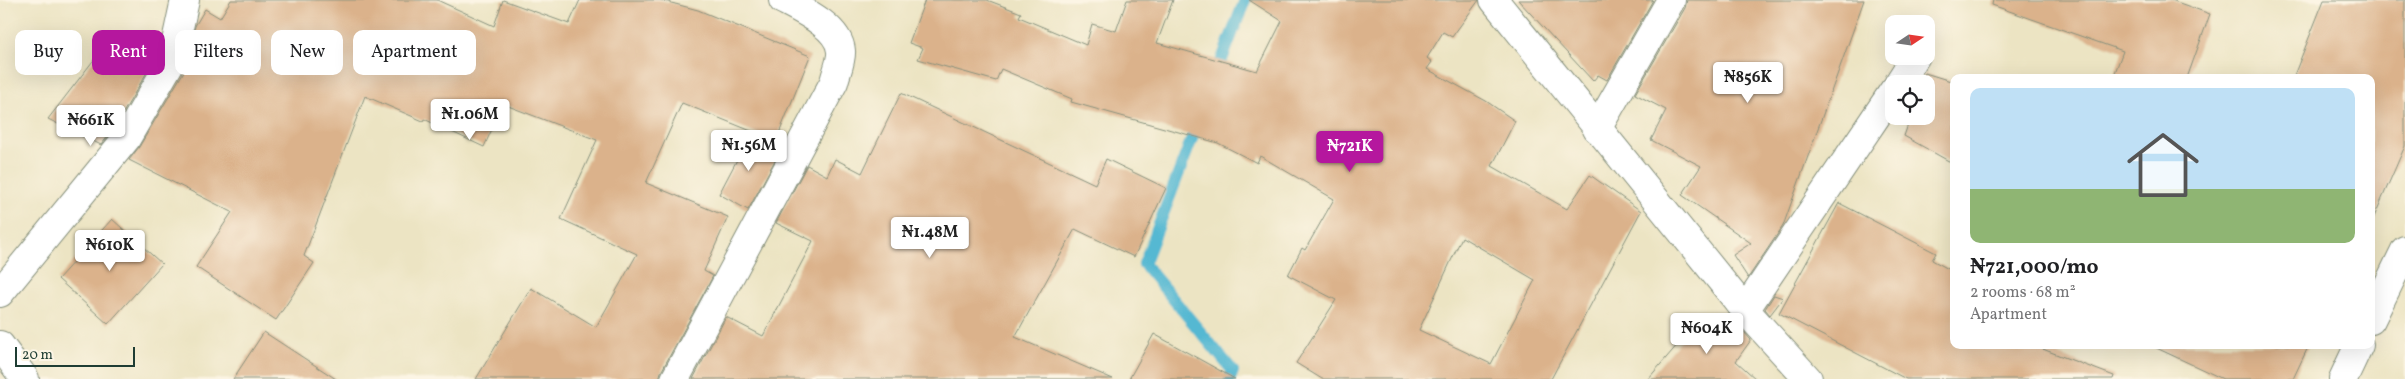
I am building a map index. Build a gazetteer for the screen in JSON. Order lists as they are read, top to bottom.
{
  "scale_bar": "20 m",
  "north": "right",
  "page": {
    "chip": [
      "Buy",
      "Rent",
      "Filters",
      "New",
      "Apartment"
    ],
    "price": [
      "₦856K",
      "₦1.06M",
      "₦661K",
      "₦1.56M",
      "₦721K",
      "₦1.48M",
      "₦610K",
      "₦604K"
    ],
    "list": [
      {
        "name": "₦721,000/mo",
        "note": "2 rooms · 68 m² · Apartment"
      }
    ],
    "scale": "20 m"
  }
}
